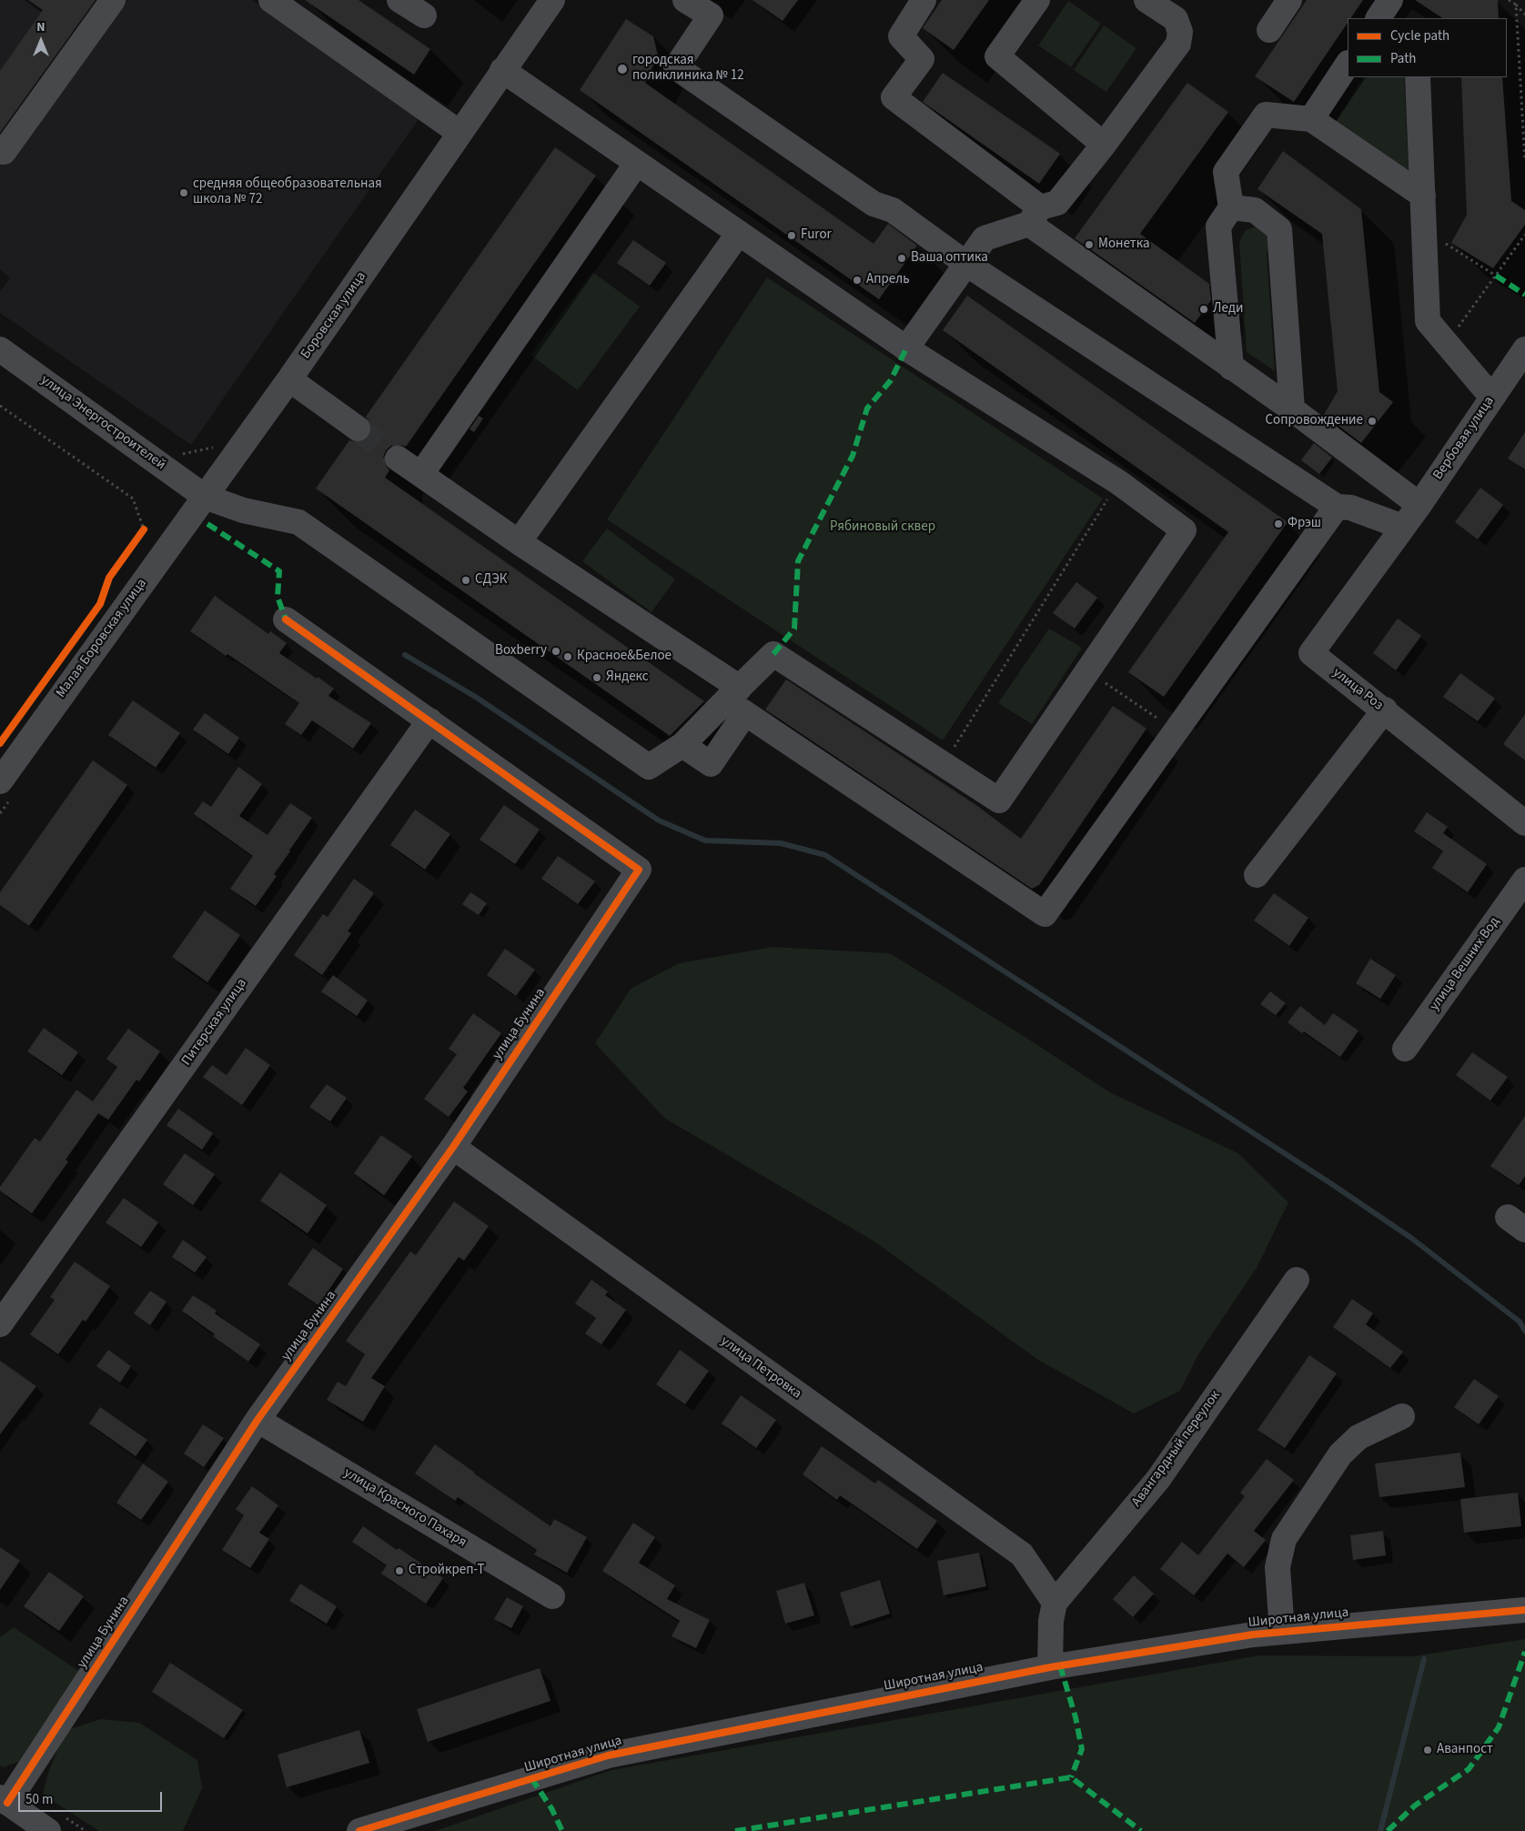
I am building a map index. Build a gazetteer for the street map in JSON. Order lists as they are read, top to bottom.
{
  "streets": {
    "street": [
      "Боровская улица",
      "улица Энергостроителей",
      "Вербовая улица",
      "Малая Боровская улица",
      "улица Роз",
      "улица Вешних Вод",
      "Питерская улица",
      "улица Бунина",
      "улица Петровка",
      "Авангардный переулок",
      "улица Красного Пахаря",
      "Широтная улица"
    ]
  },
  "crossings": [
    ["Боровская улица", "улица Энергостроителей"],
    ["Боровская улица", "Малая Боровская улица"],
    ["улица Энергостроителей", "Малая Боровская улица"],
    ["Вербовая улица", "улица Роз"],
    ["Питерская улица", "улица Бунина"],
    ["улица Бунина", "улица Петровка"],
    ["улица Бунина", "улица Красного Пахаря"],
    ["улица Петровка", "Авангардный переулок"]
  ],
  "parks": ["Рябиновый сквер"],
  "places": [
    "городская поликлиника № 12",
    "средняя общеобразовательная школа № 72",
    "Furor",
    "Монетка",
    "Ваша оптика",
    "Апрель",
    "Леди",
    "Сопровождение",
    "Фрэш",
    "СДЭК",
    "Boxberry",
    "Красное&Белое",
    "Яндекс",
    "Стройкреп-Т",
    "Аванпост"
  ],
  "legend": ["Cycle path", "Path"],
  "scale_bar": "50 m",
  "north": "top"
}
